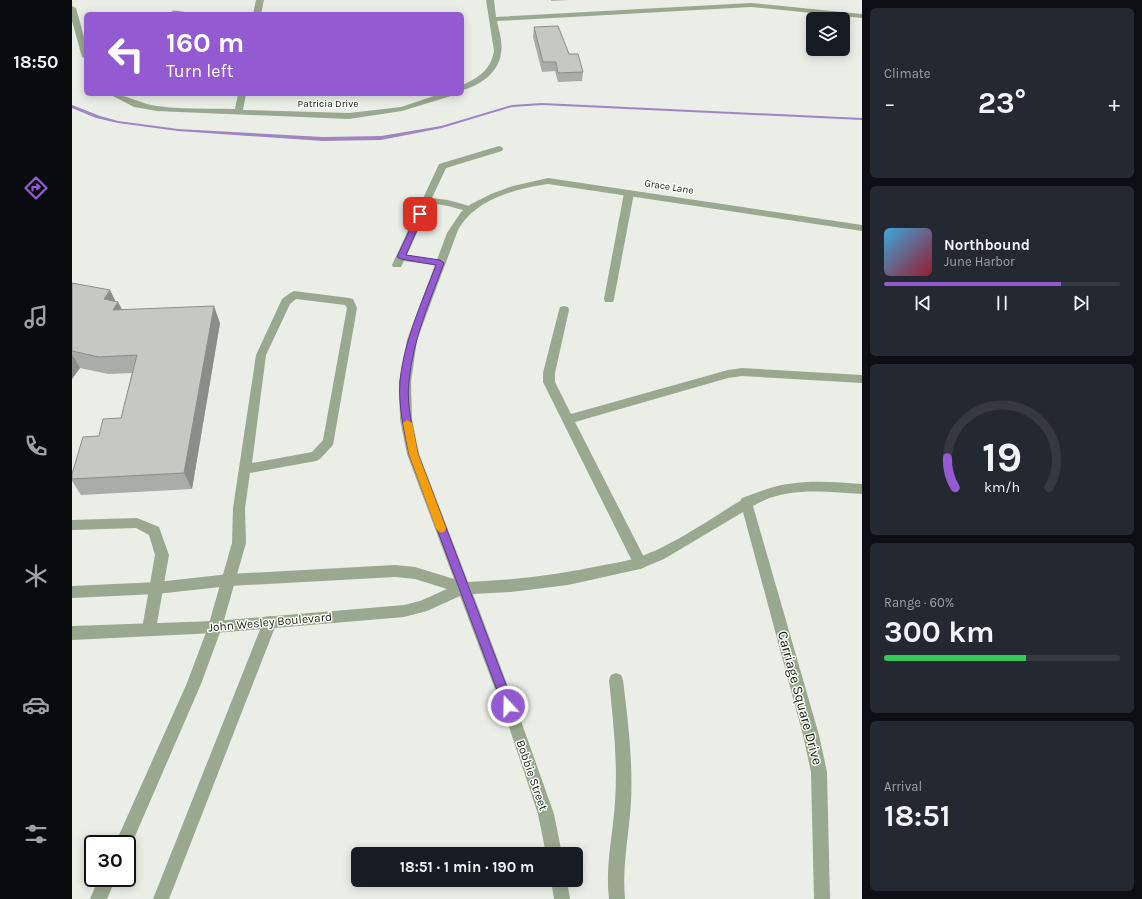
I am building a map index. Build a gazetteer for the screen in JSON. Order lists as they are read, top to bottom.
{
  "streets": {
    "street": [
      "Patricia Drive",
      "Grace Lane",
      "John Wesley Boulevard",
      "Carriage Square Drive",
      "Bobbie Street"
    ]
  },
  "crossings": [
    ["Grace Lane", "Bobbie Street"],
    ["John Wesley Boulevard", "Carriage Square Drive"],
    ["John Wesley Boulevard", "Bobbie Street"]
  ],
  "page": {
    "tabs": "18:50",
    "tile": [
      "Climate",
      ["Range · 60%", "300 km"],
      ["Arrival", "18:51"]
    ],
    "turn": ["160 m", "Turn left"],
    "heat": ["−", "23°", "+"],
    "song": ["Northbound", "June Harbor"],
    "limit": "30",
    "trip": "18:51 · 1 min · 190 m",
    "gauge": ["19", "km/h"]
  }
}
